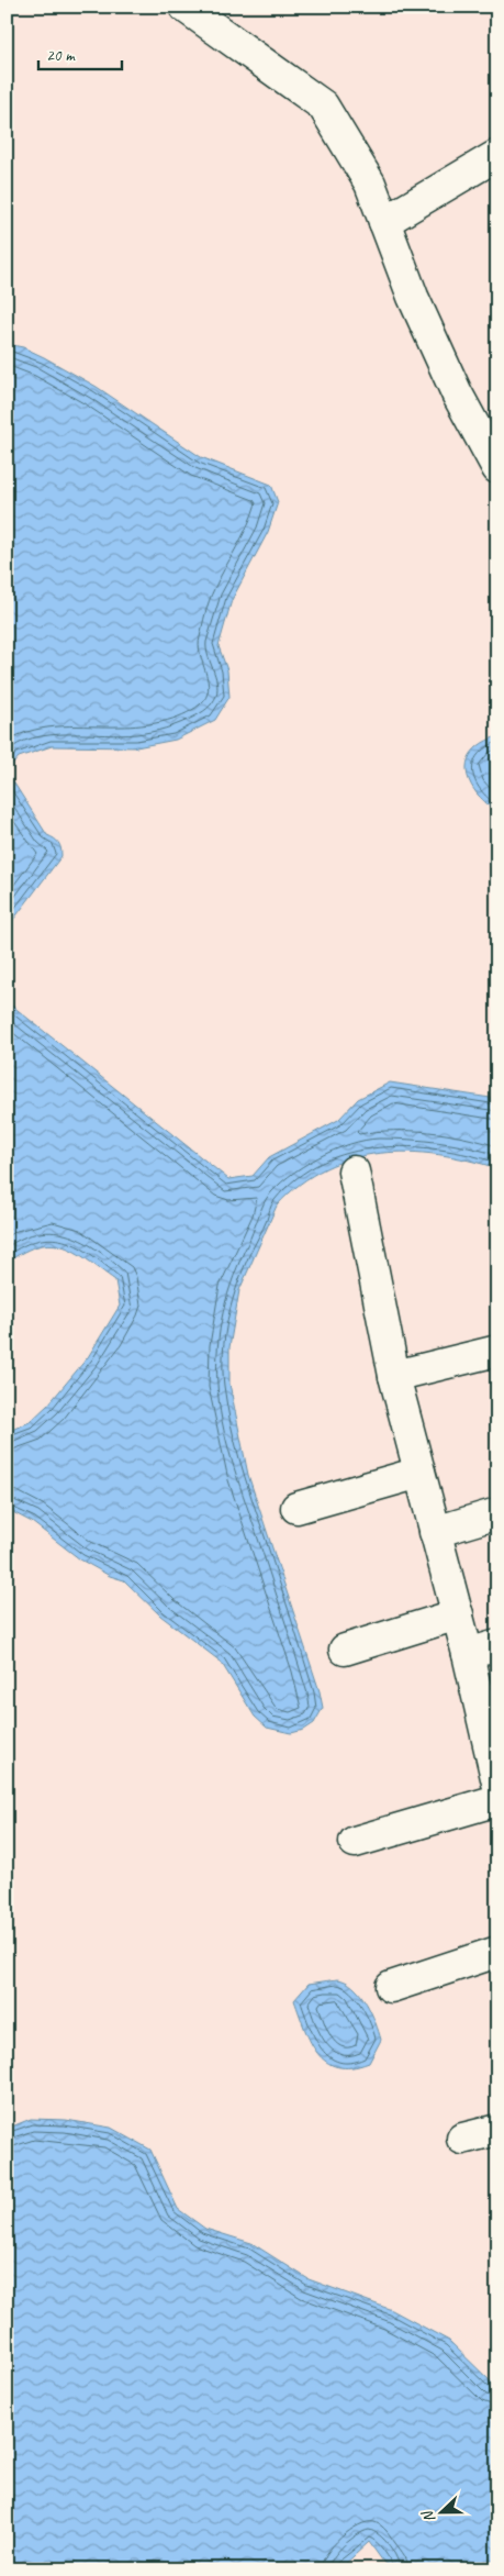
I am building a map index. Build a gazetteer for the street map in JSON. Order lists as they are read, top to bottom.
{
  "scale_bar": "20 m",
  "north": "left"
}
